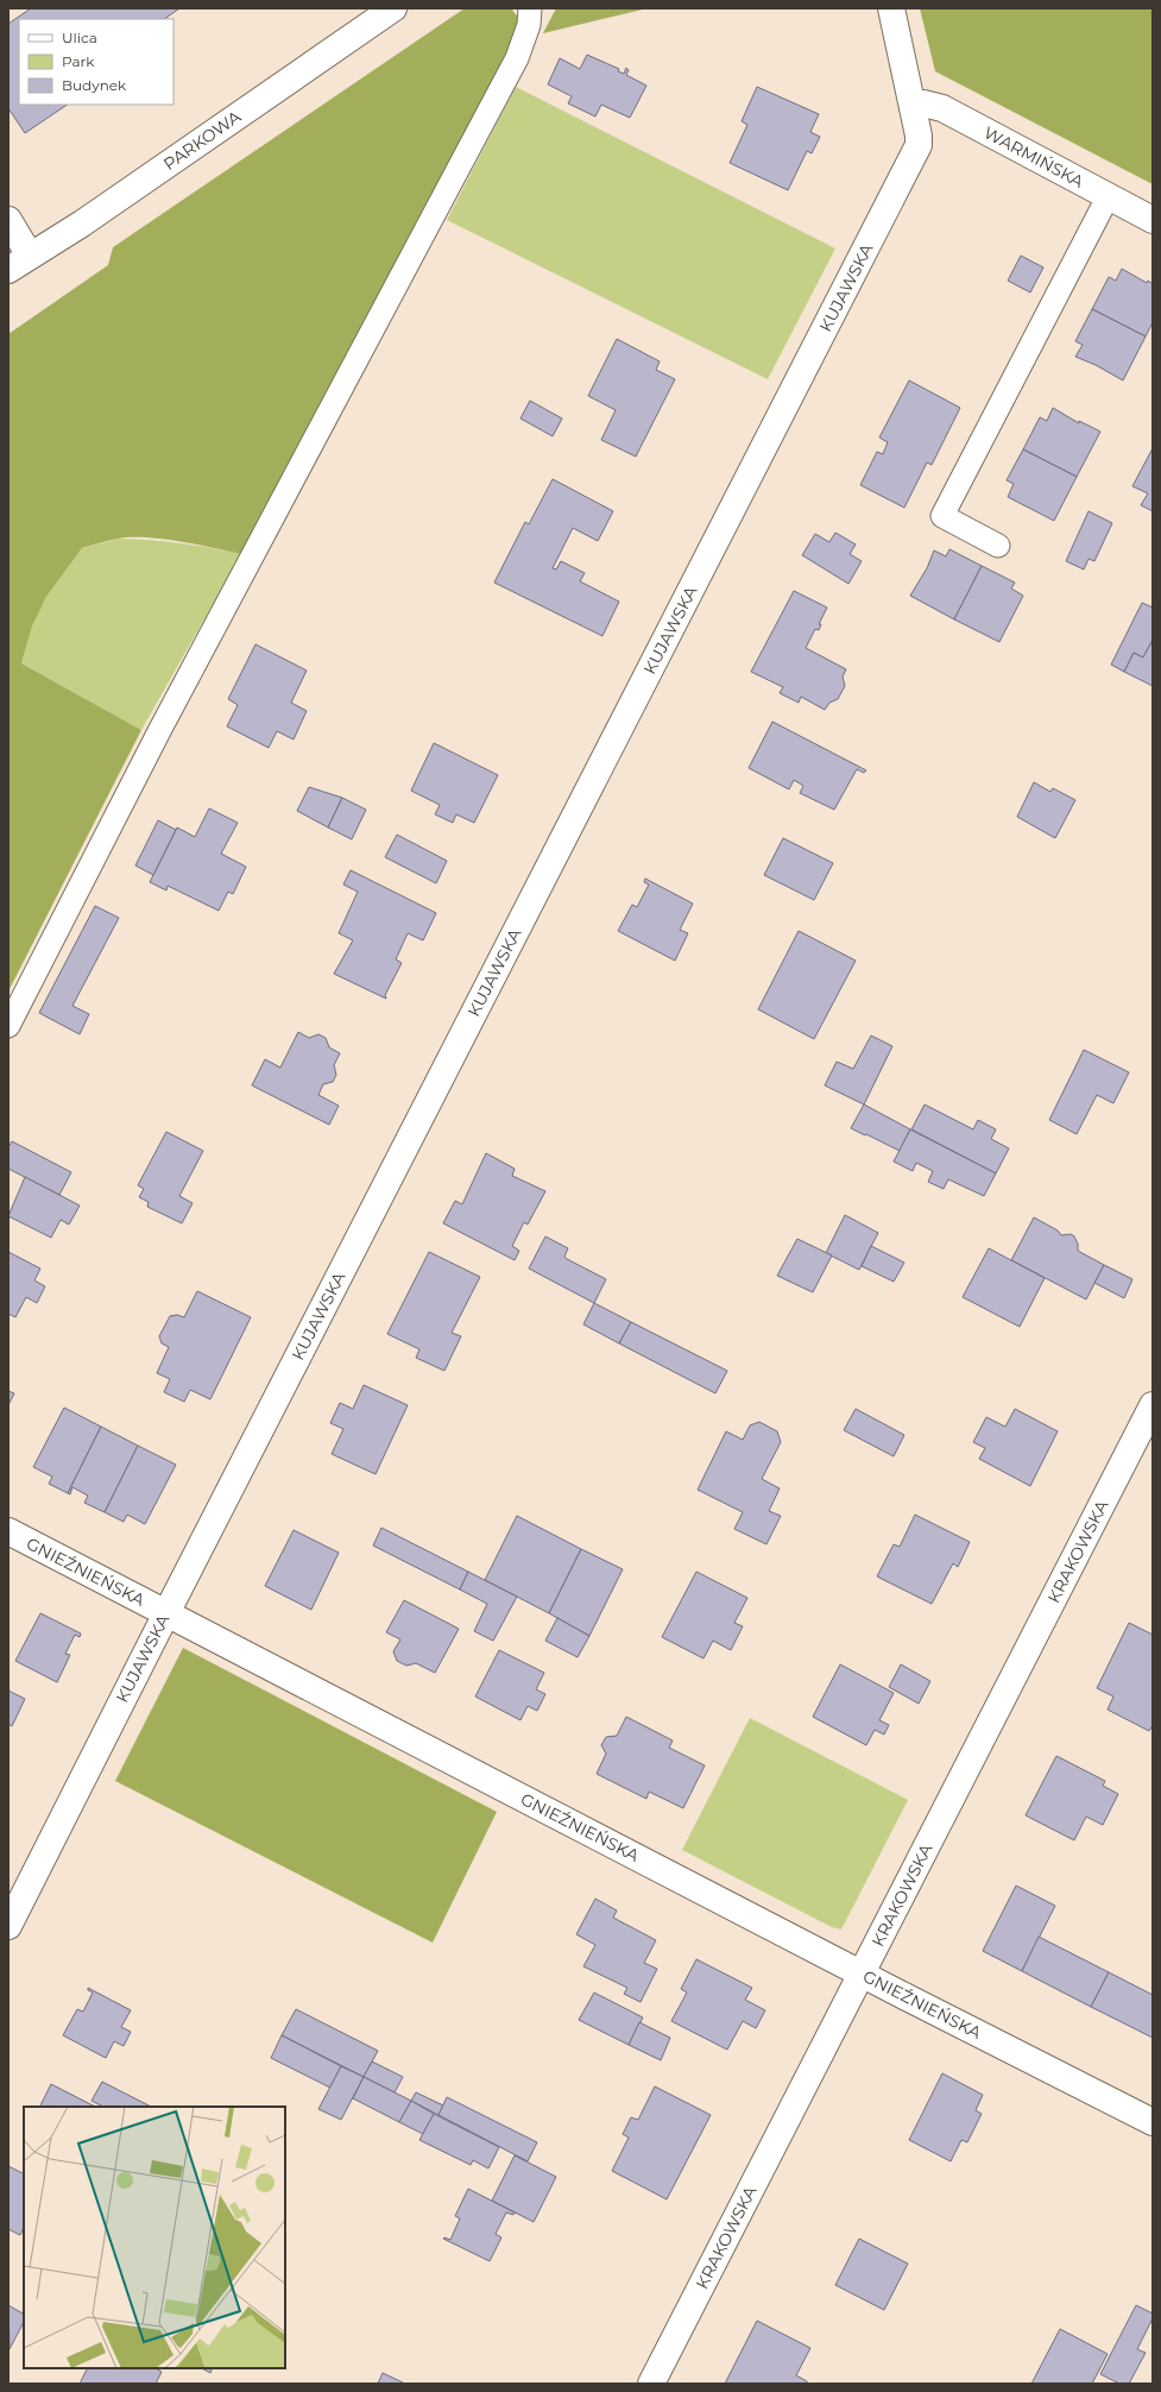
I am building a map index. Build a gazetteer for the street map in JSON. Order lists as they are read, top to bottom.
{
  "streets": {
    "street": [
      "PARKOWA",
      "WARMIŃSKA",
      "KUJAWSKA",
      "KRAKOWSKA",
      "GNIEŹNIEŃSKA"
    ]
  },
  "crossings": [
    ["WARMIŃSKA", "KUJAWSKA"],
    ["KUJAWSKA", "GNIEŹNIEŃSKA"],
    ["KRAKOWSKA", "GNIEŹNIEŃSKA"]
  ],
  "legend": ["Ulica", "Park", "Budynek"]
}
